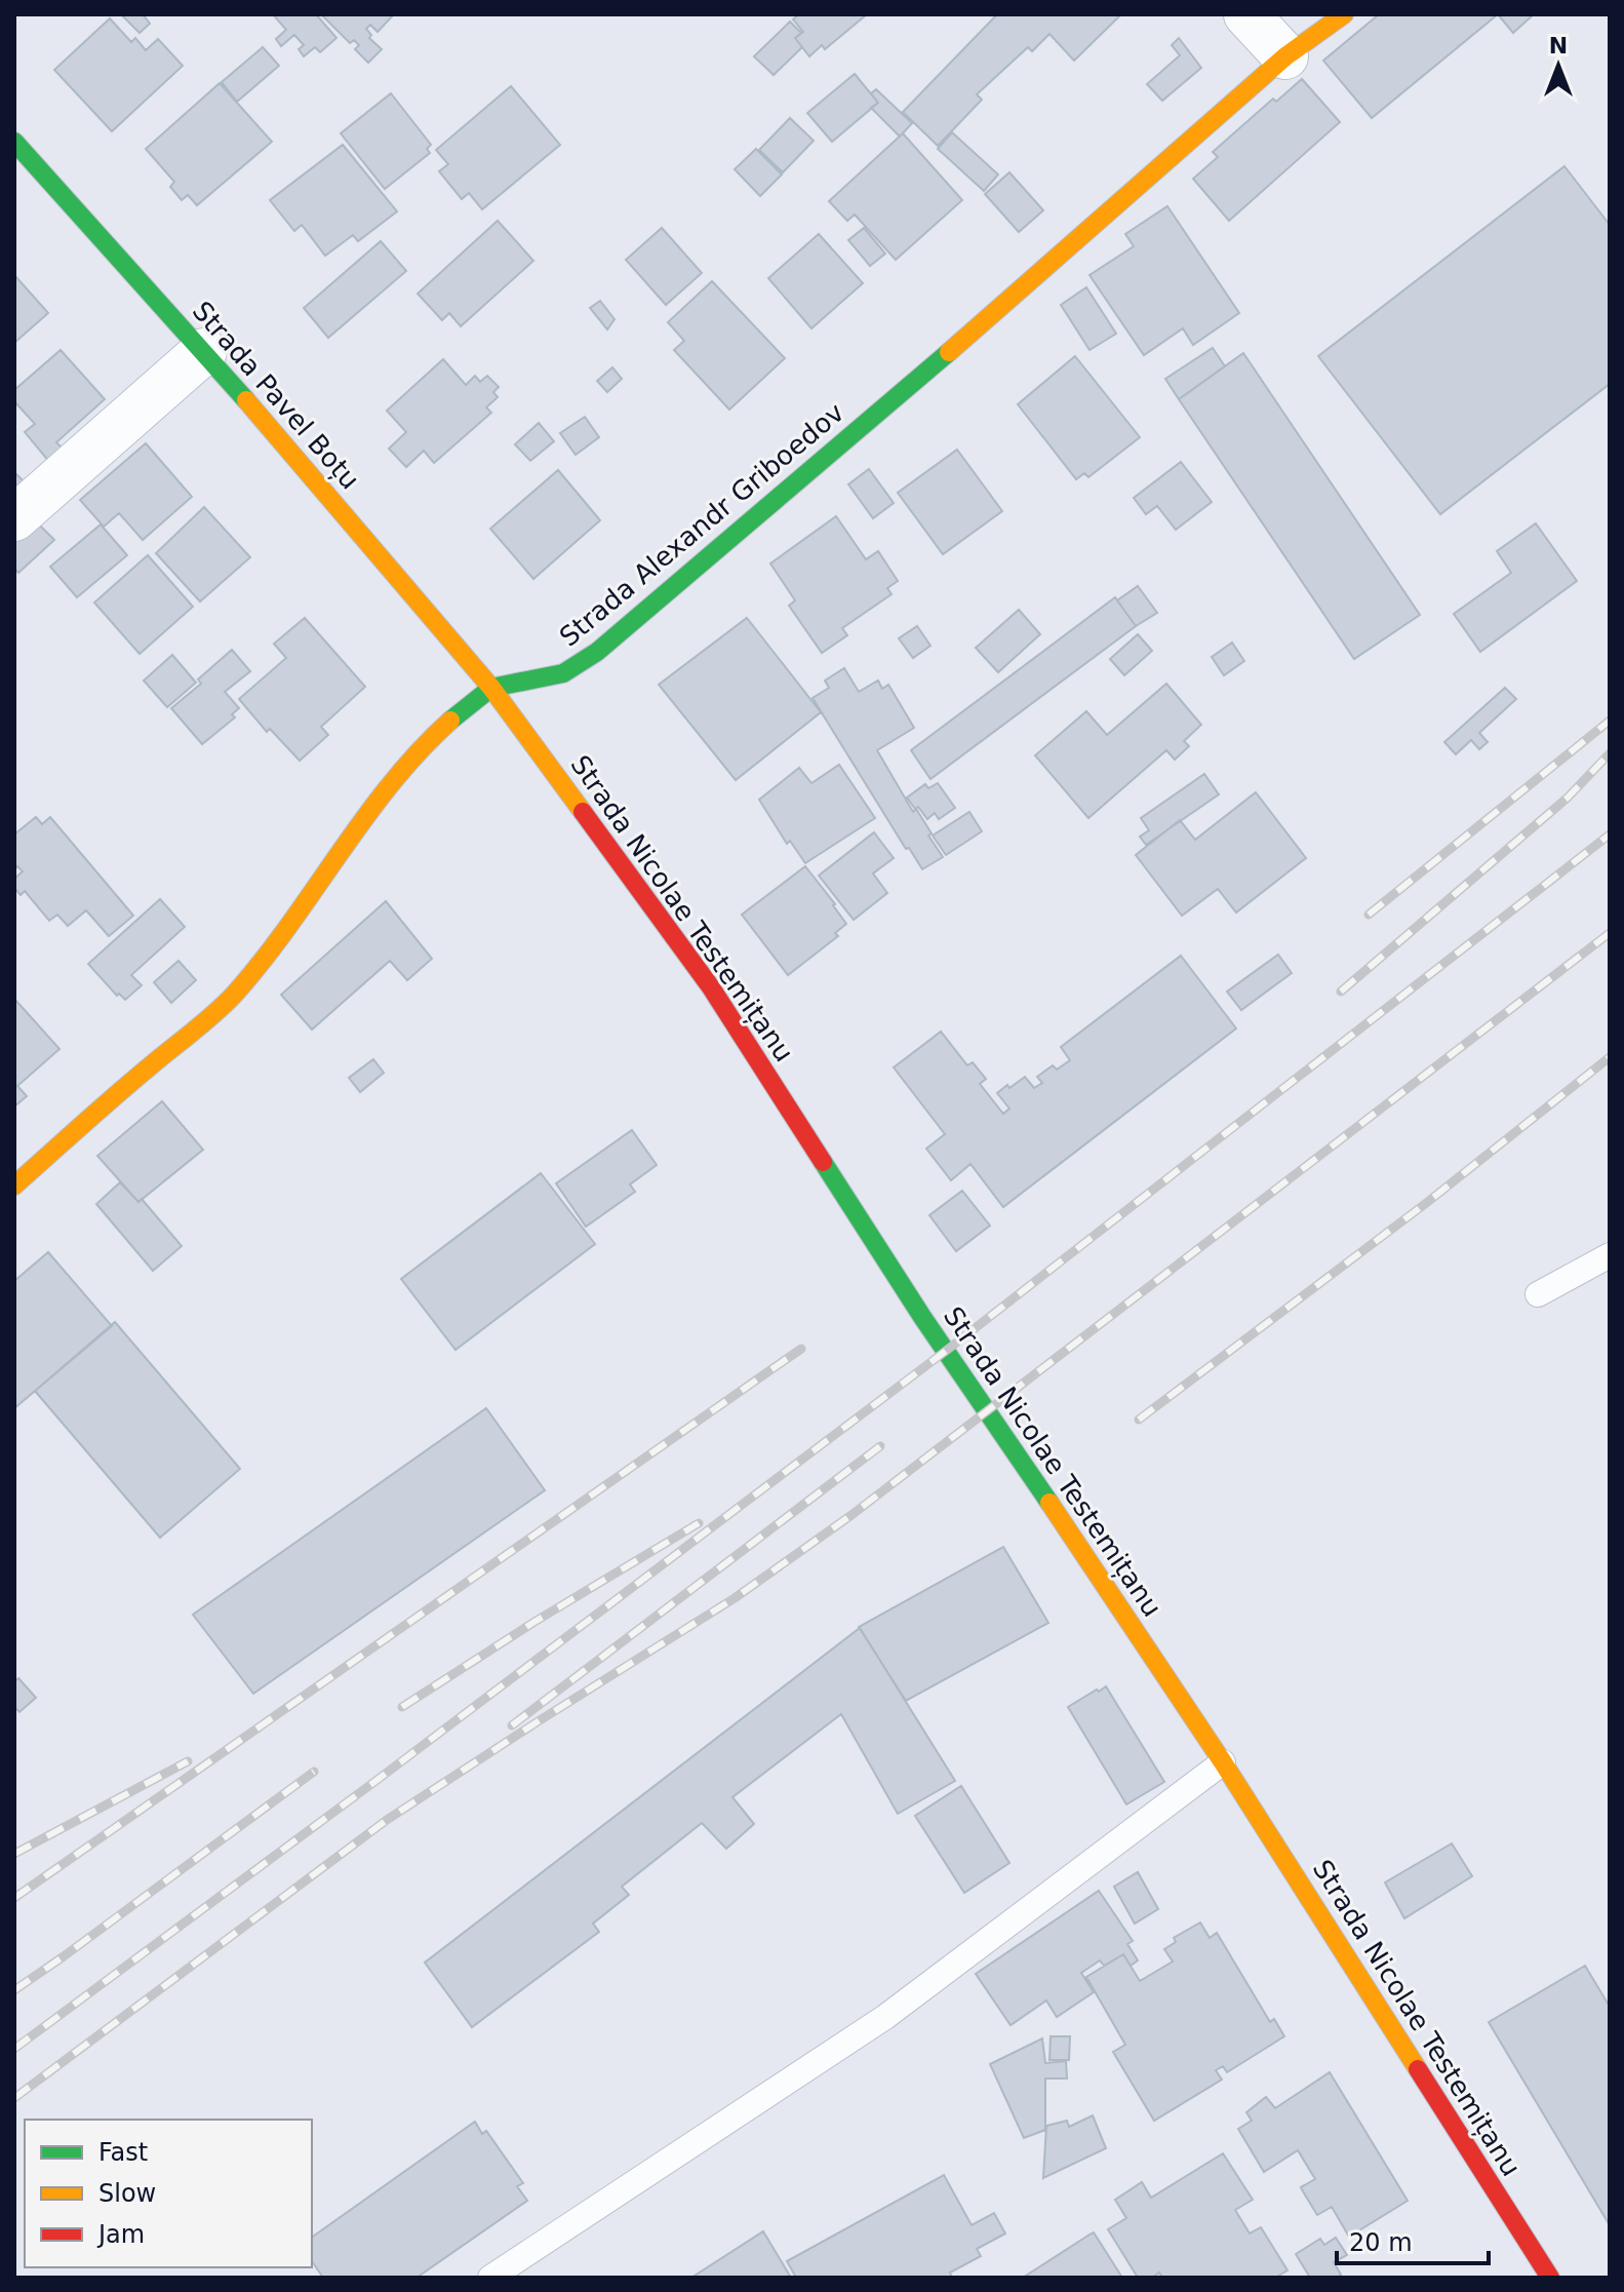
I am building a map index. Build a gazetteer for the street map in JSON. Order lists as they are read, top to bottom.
{
  "streets": {
    "main road": ["Strada Pavel Boțu", "Strada Alexandr Griboedov", "Strada Nicolae Testemițanu"]
  },
  "crossings": [
    ["Strada Pavel Boțu", "Strada Alexandr Griboedov"],
    ["Strada Pavel Boțu", "Strada Nicolae Testemițanu"],
    ["Strada Alexandr Griboedov", "Strada Nicolae Testemițanu"]
  ],
  "legend": ["Fast", "Slow", "Jam"],
  "scale_bar": "20 m",
  "north": "top"
}
